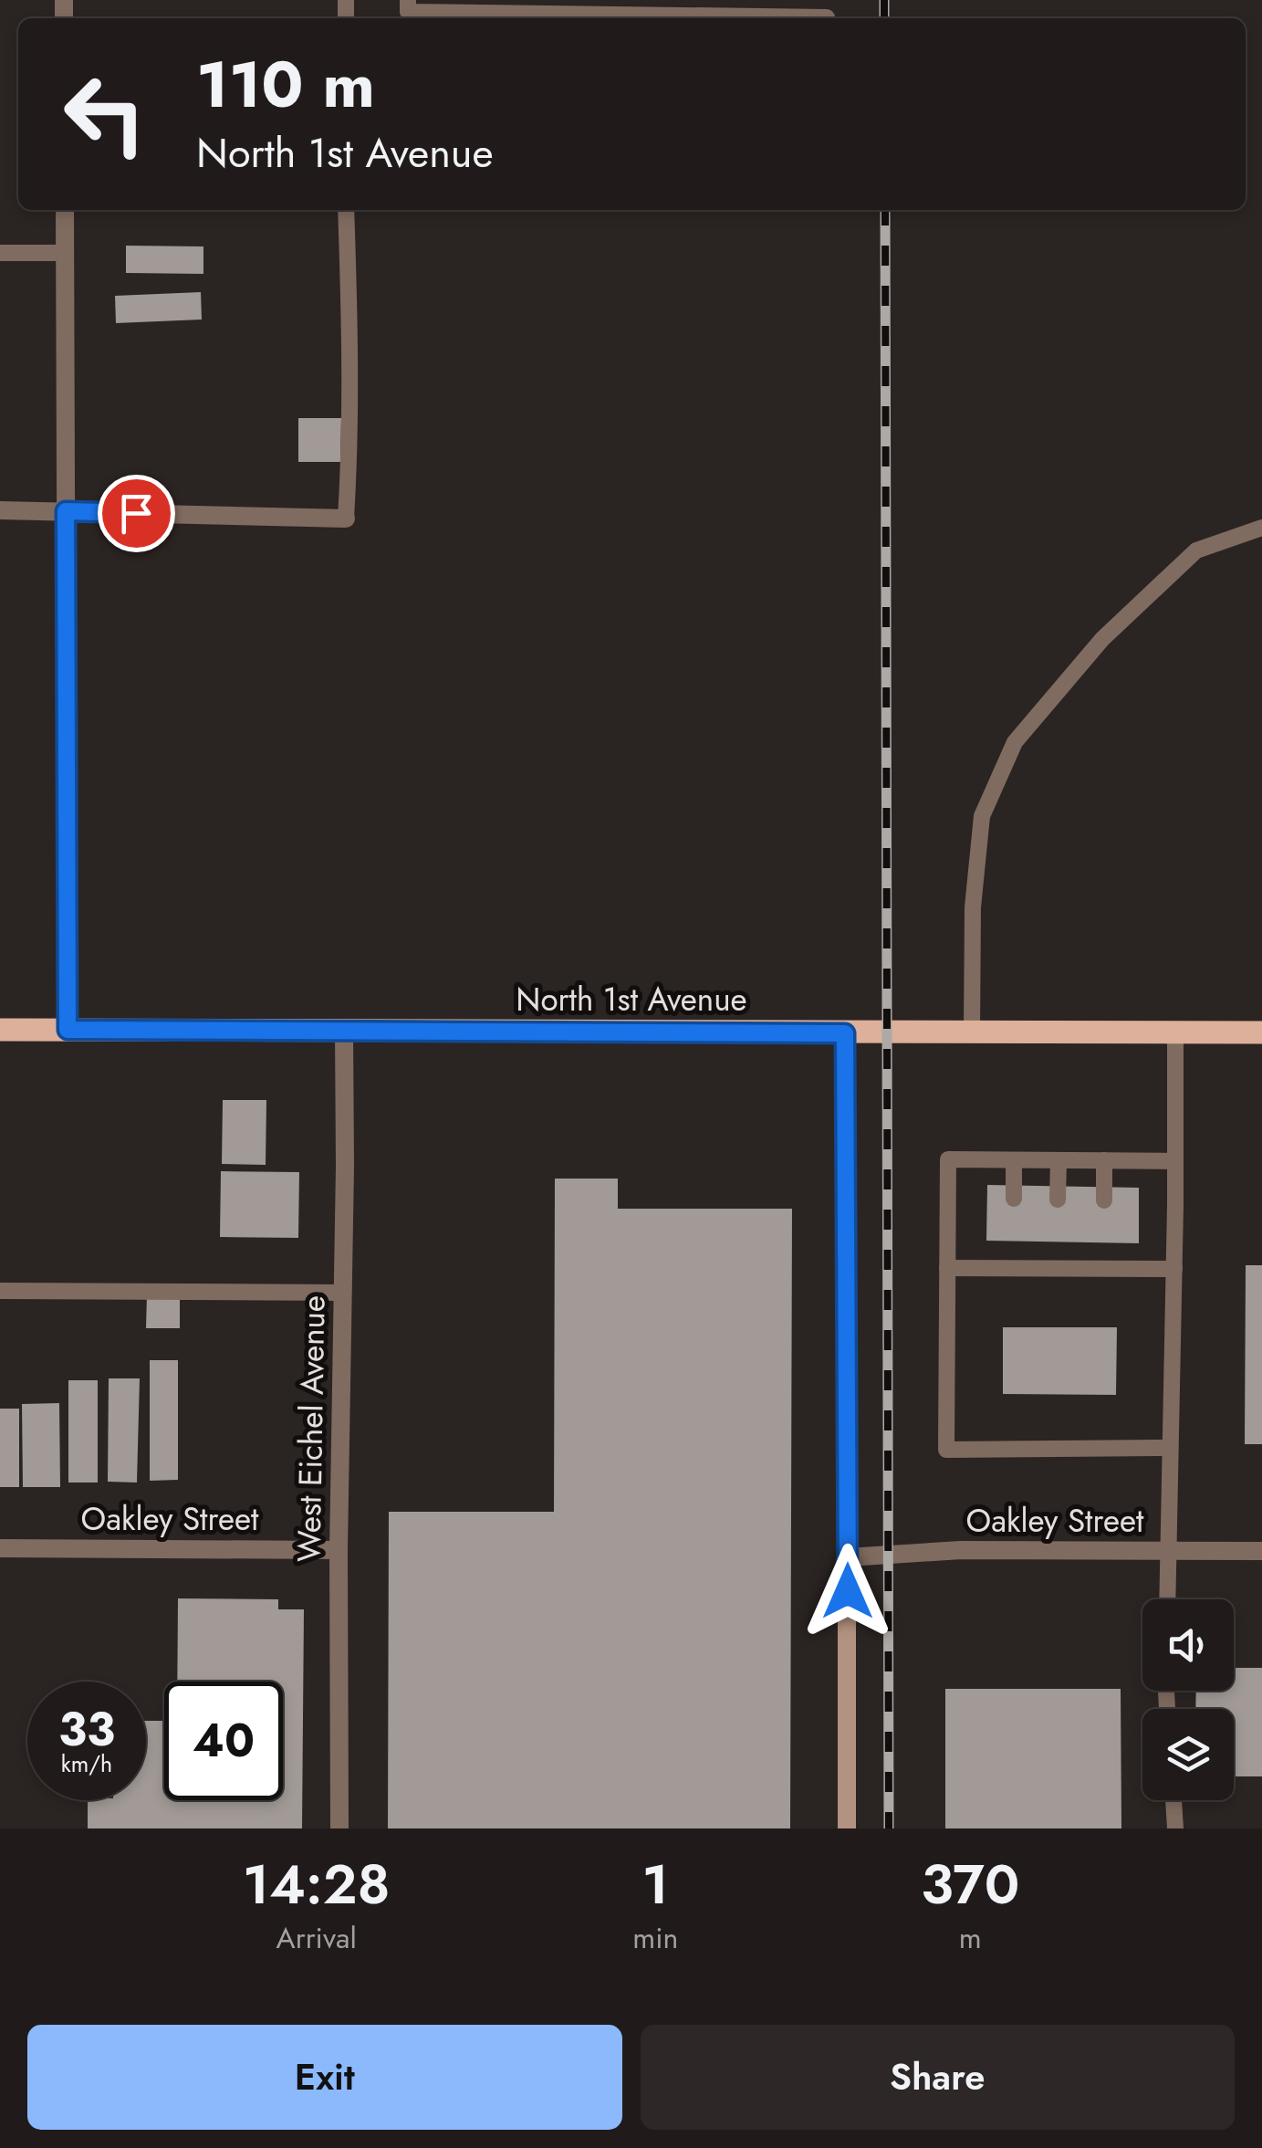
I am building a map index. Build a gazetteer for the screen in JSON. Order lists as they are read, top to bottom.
{
  "streets": {
    "main road": ["North 1st Avenue"],
    "street": ["West Eichel Avenue", "Oakley Street"]
  },
  "crossings": [
    ["North 1st Avenue", "West Eichel Avenue"],
    ["West Eichel Avenue", "Oakley Street"]
  ],
  "page": {
    "turn": ["110 m", "North 1st Avenue"],
    "speed": "33 km/h",
    "limit": "40",
    "eta": [
      "14:28",
      "Arrival",
      "1",
      "min",
      "370",
      "m"
    ],
    "buttons": ["Exit", "Share"]
  }
}
